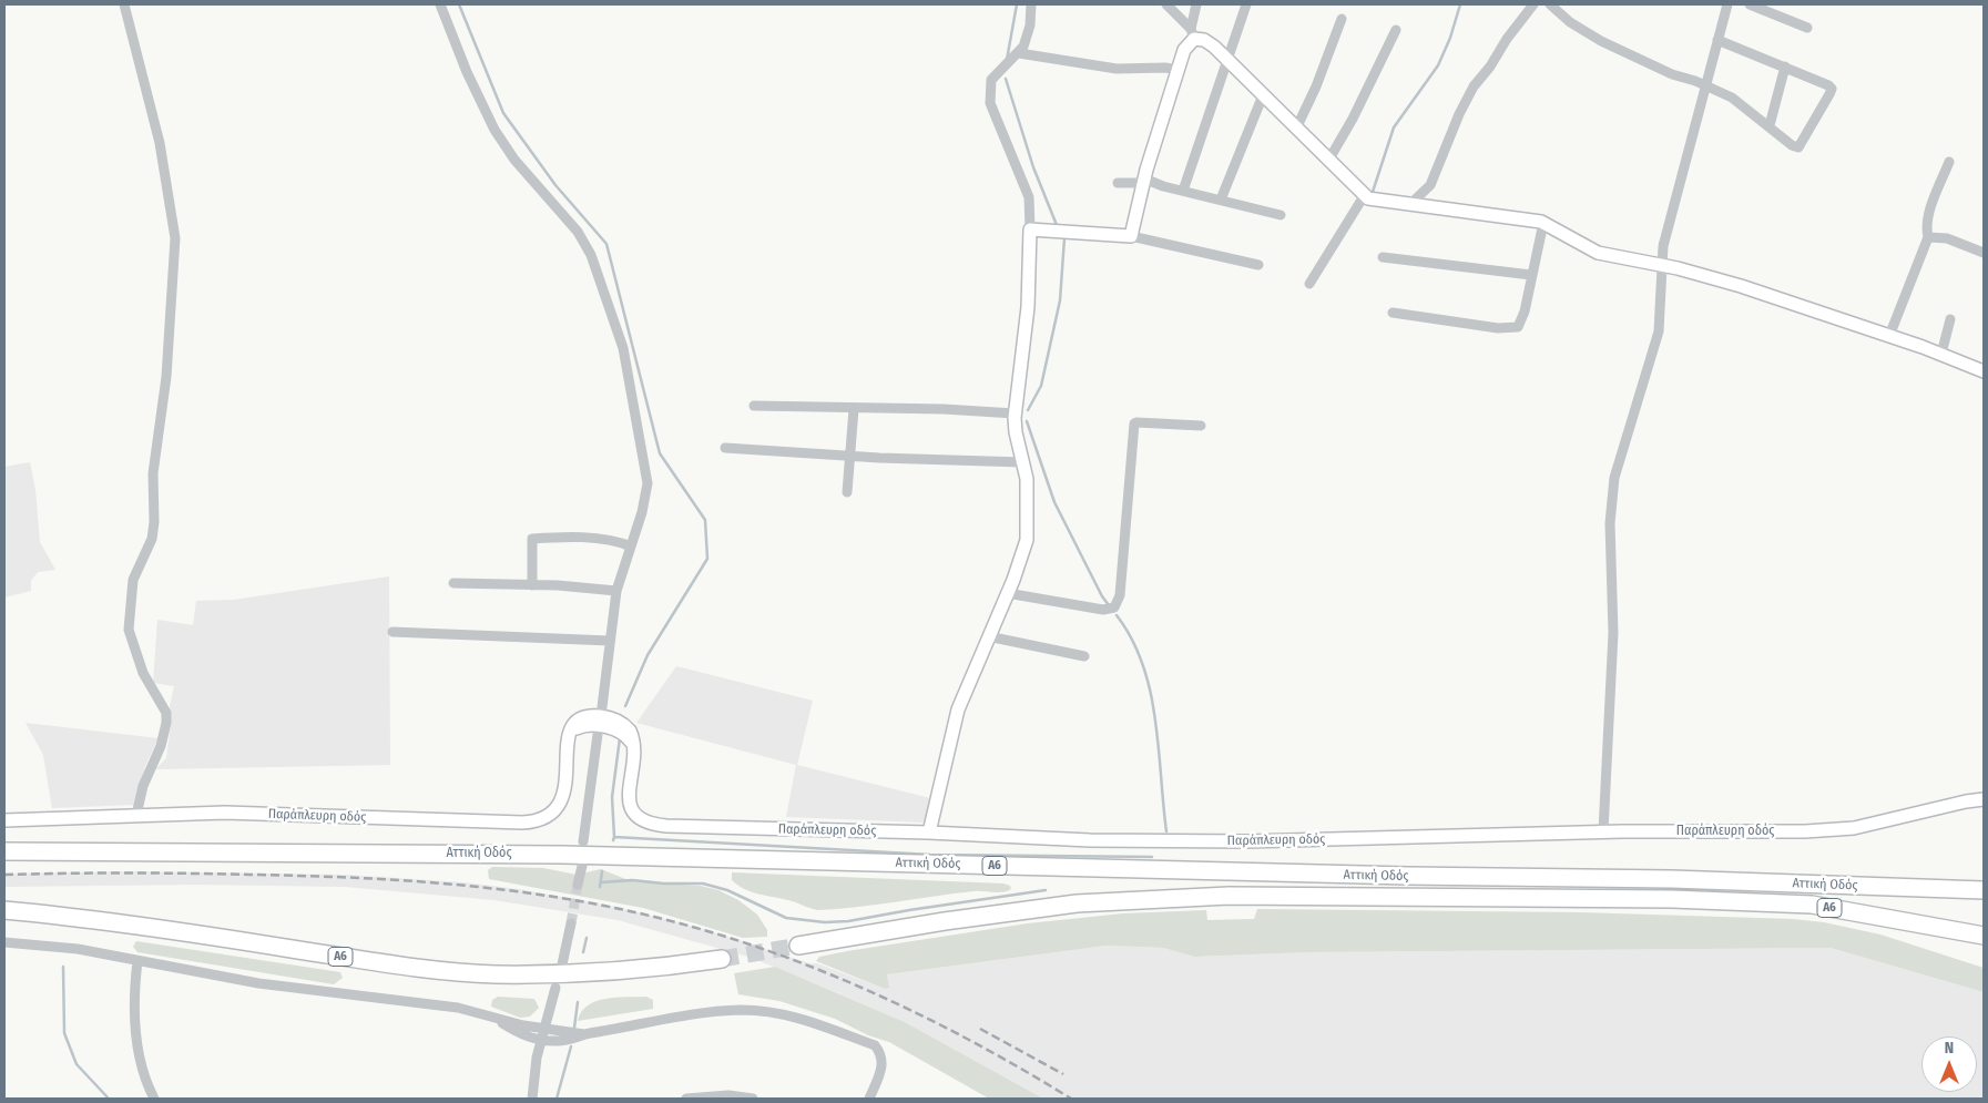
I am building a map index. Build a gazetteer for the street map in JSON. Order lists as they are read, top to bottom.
{
  "streets": {
    "highway": ["Αττική Οδός", "Α6"],
    "street": ["Παράπλευρη οδός"]
  },
  "north": "top"
}
